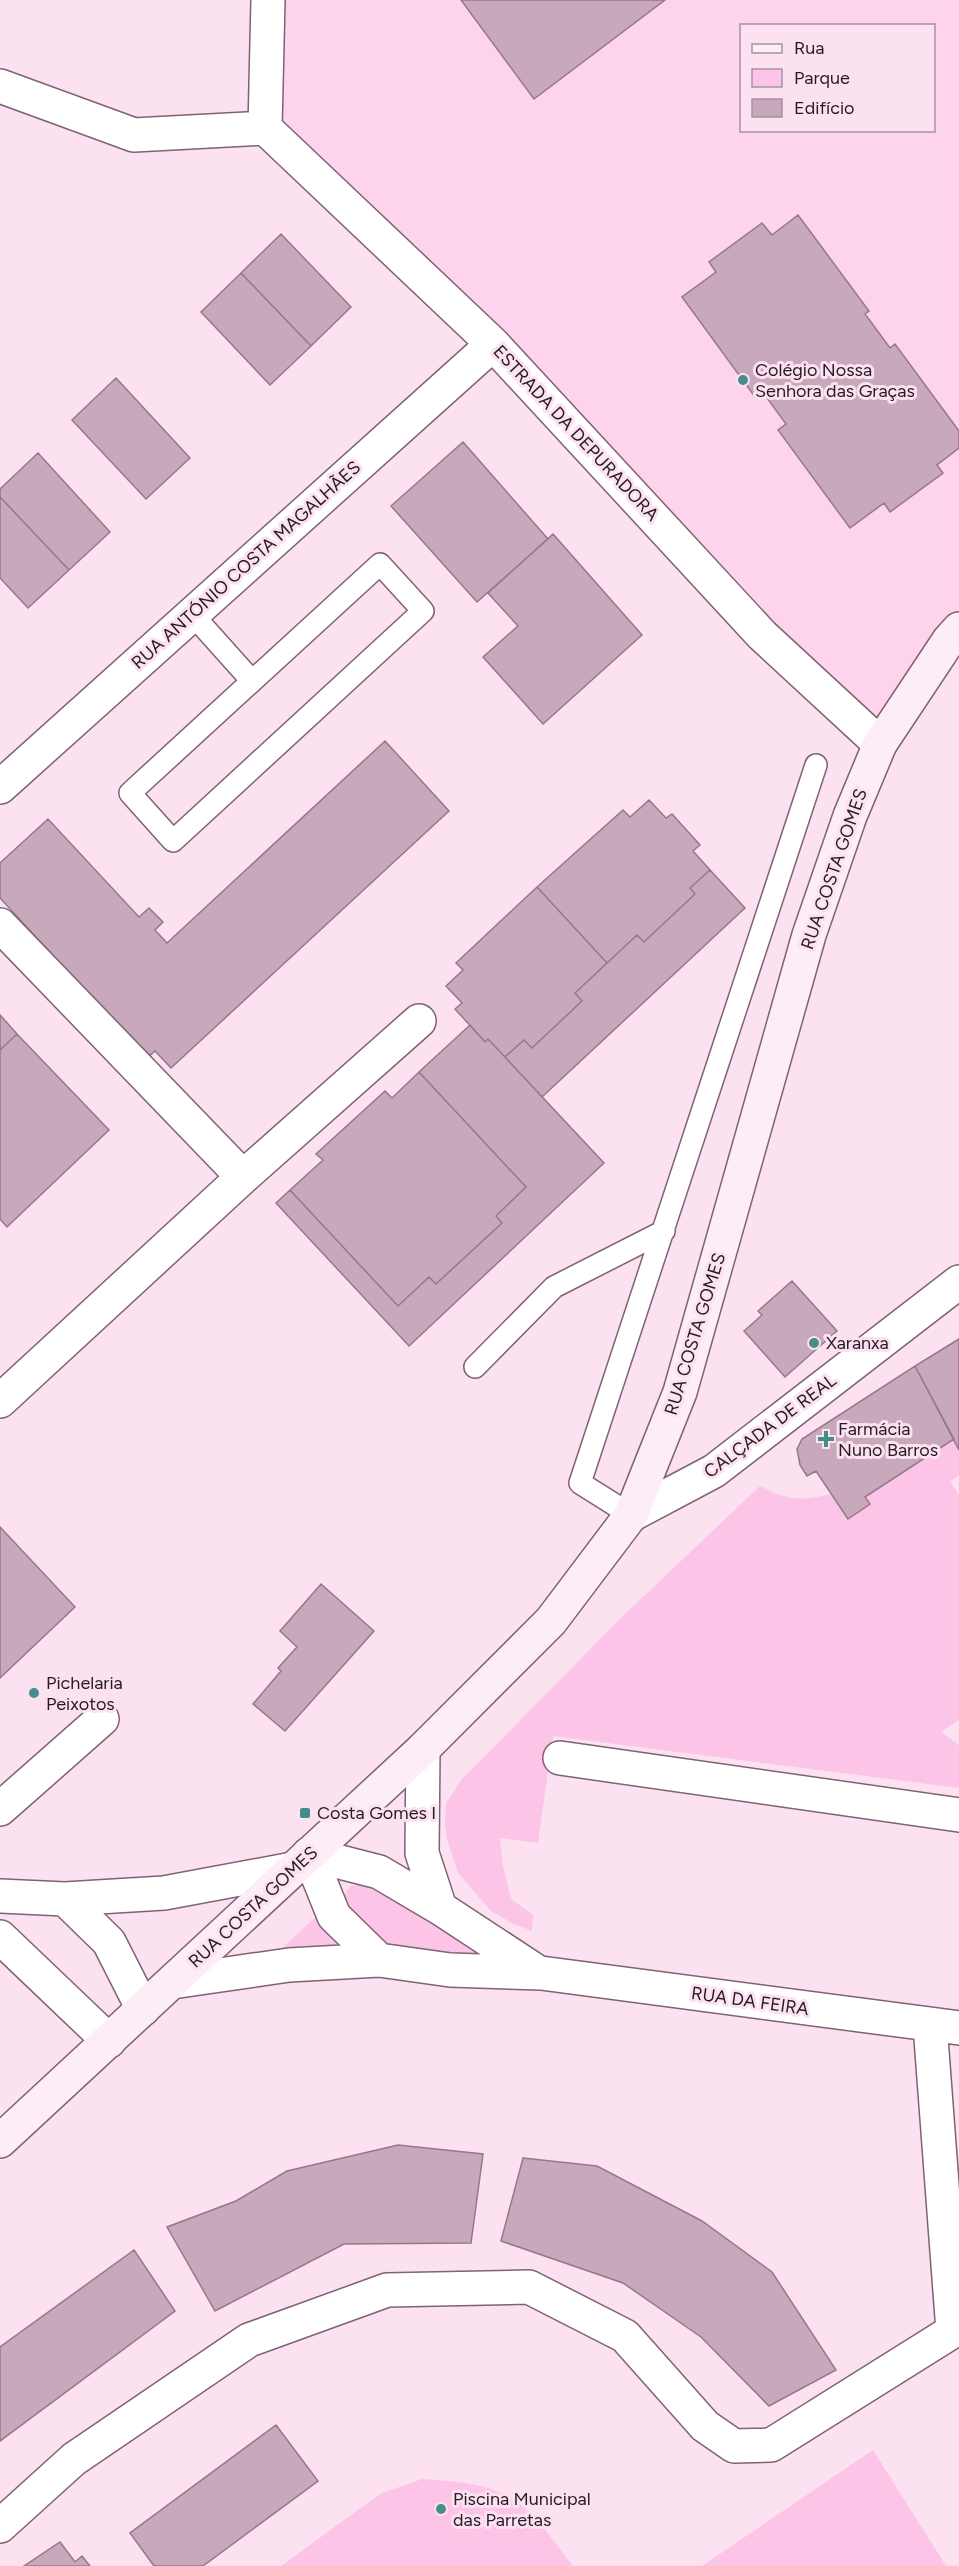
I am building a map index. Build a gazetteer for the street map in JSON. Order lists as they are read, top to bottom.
{
  "streets": {
    "street": [
      "ESTRADA DA DEPURADORA",
      "RUA ANTÓNIO COSTA MAGALHÃES",
      "RUA COSTA GOMES",
      "CALÇADA DE REAL",
      "RUA DA FEIRA"
    ]
  },
  "crossings": [
    ["ESTRADA DA DEPURADORA", "RUA ANTÓNIO COSTA MAGALHÃES"],
    ["ESTRADA DA DEPURADORA", "RUA COSTA GOMES"],
    ["RUA COSTA GOMES", "CALÇADA DE REAL"],
    ["RUA COSTA GOMES", "RUA DA FEIRA"]
  ],
  "places": {
    "other": [
      "Colégio Nossa Senhora das Graças",
      "Xaranxa",
      "Pichelaria Peixotos",
      "Piscina Municipal das Parretas"
    ],
    "health": ["Farmácia Nuno Barros"],
    "transit": ["Costa Gomes I"]
  },
  "legend": ["Rua", "Parque", "Edifício"]
}
